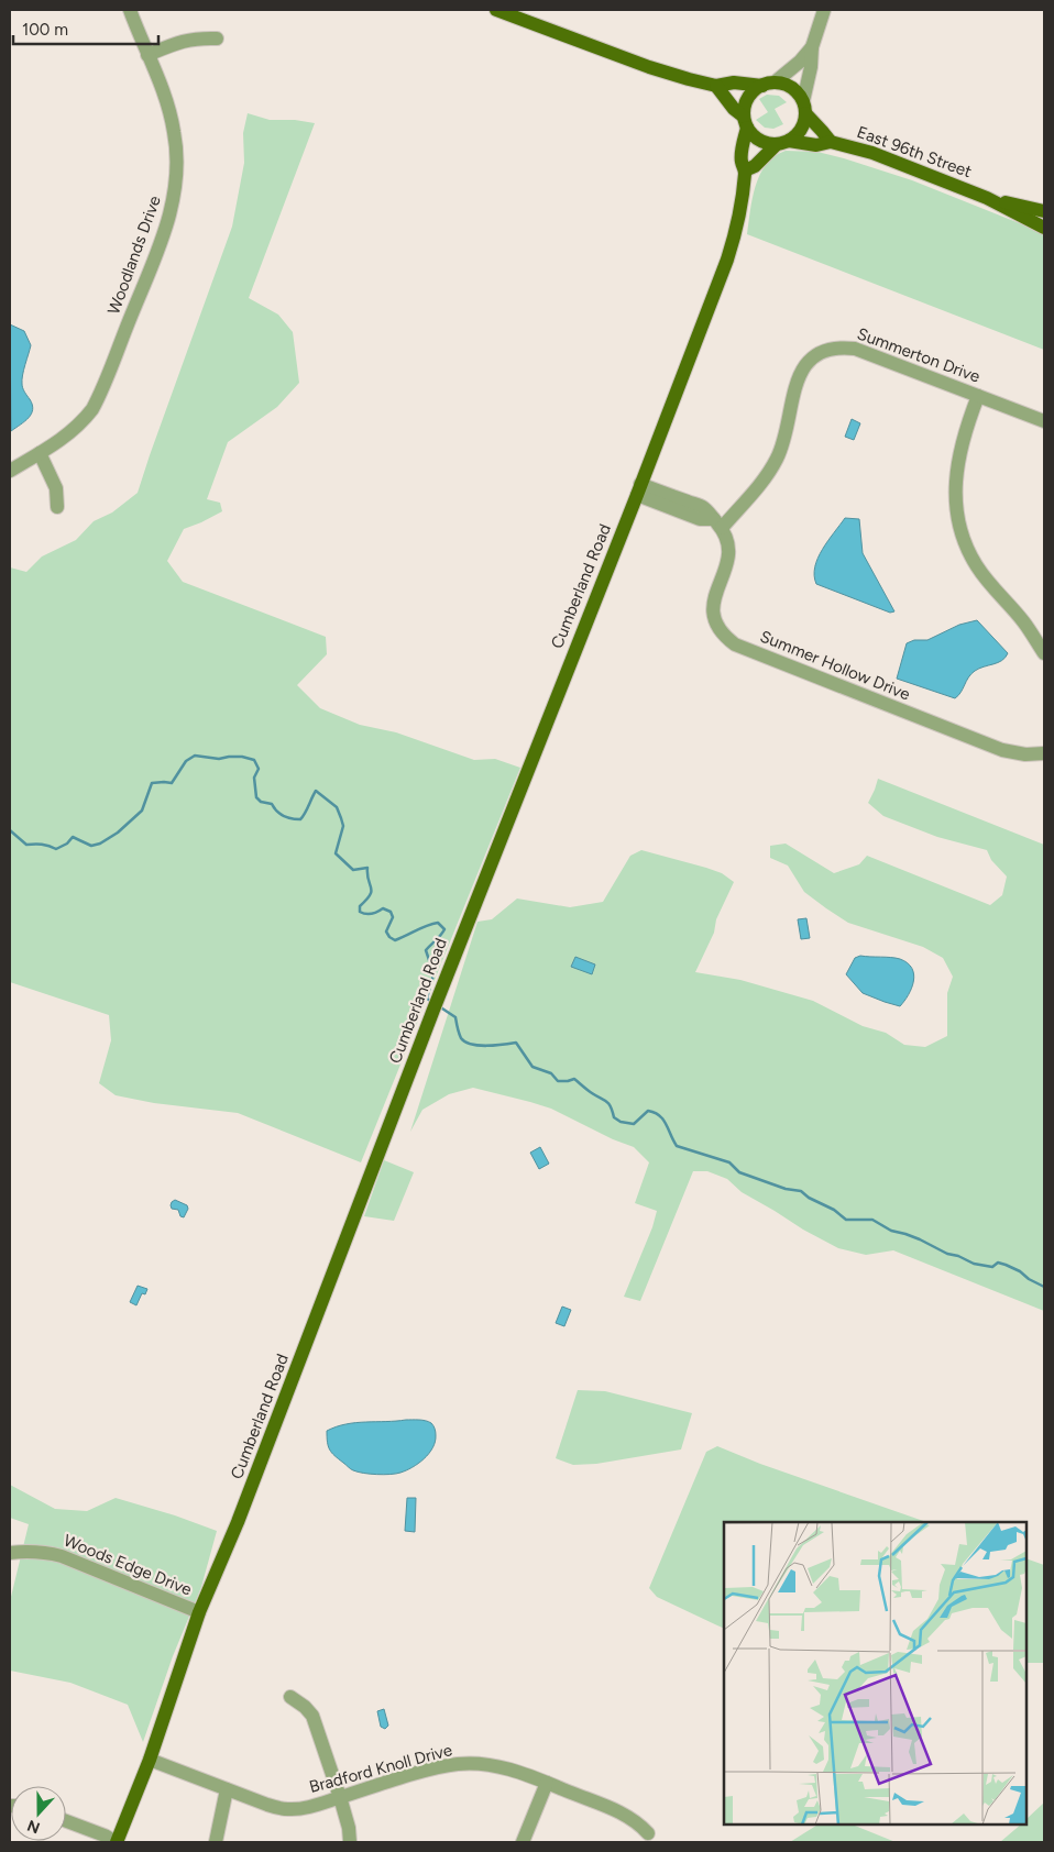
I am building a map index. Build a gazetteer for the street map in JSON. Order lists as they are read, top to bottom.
{
  "streets": {
    "main road": ["East 96th Street", "Cumberland Road"],
    "street": [
      "Woodlands Drive",
      "Summerton Drive",
      "Summer Hollow Drive",
      "Woods Edge Drive",
      "Bradford Knoll Drive"
    ]
  },
  "crossings": [
    ["East 96th Street", "Cumberland Road"],
    ["Summerton Drive", "Summer Hollow Drive"],
    ["Cumberland Road", "Woods Edge Drive"],
    ["Cumberland Road", "Bradford Knoll Drive"]
  ],
  "scale_bar": "100 m",
  "north": "bottom"
}
